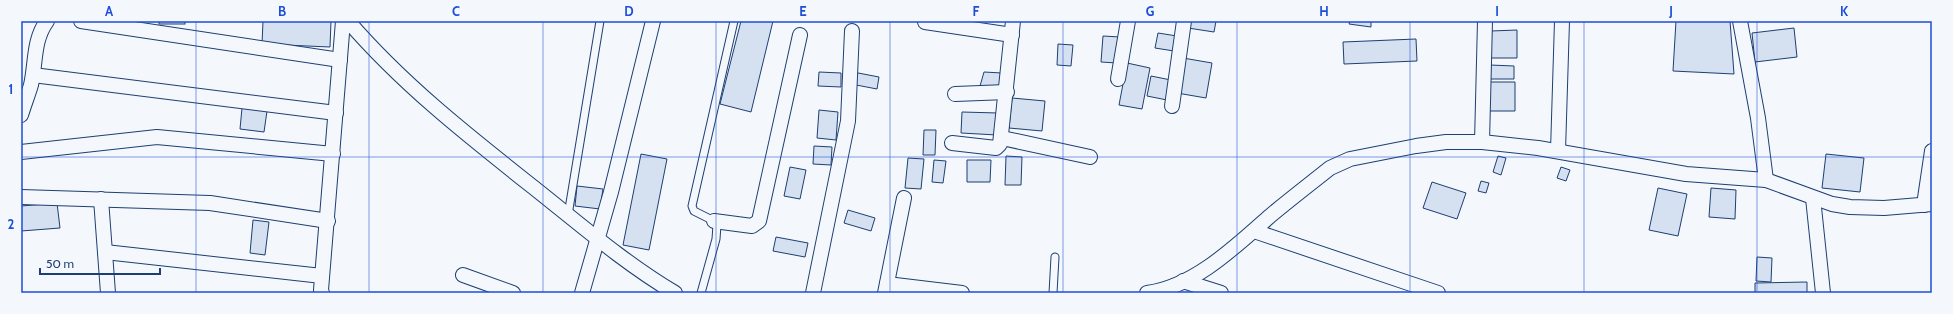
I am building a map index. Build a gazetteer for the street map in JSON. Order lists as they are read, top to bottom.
{
  "scale_bar": "50 m",
  "grid": {
    "columns": [
      "A",
      "B",
      "C",
      "D",
      "E",
      "F",
      "G",
      "H",
      "I",
      "J",
      "K"
    ],
    "rows": ["1", "2"]
  }
}
